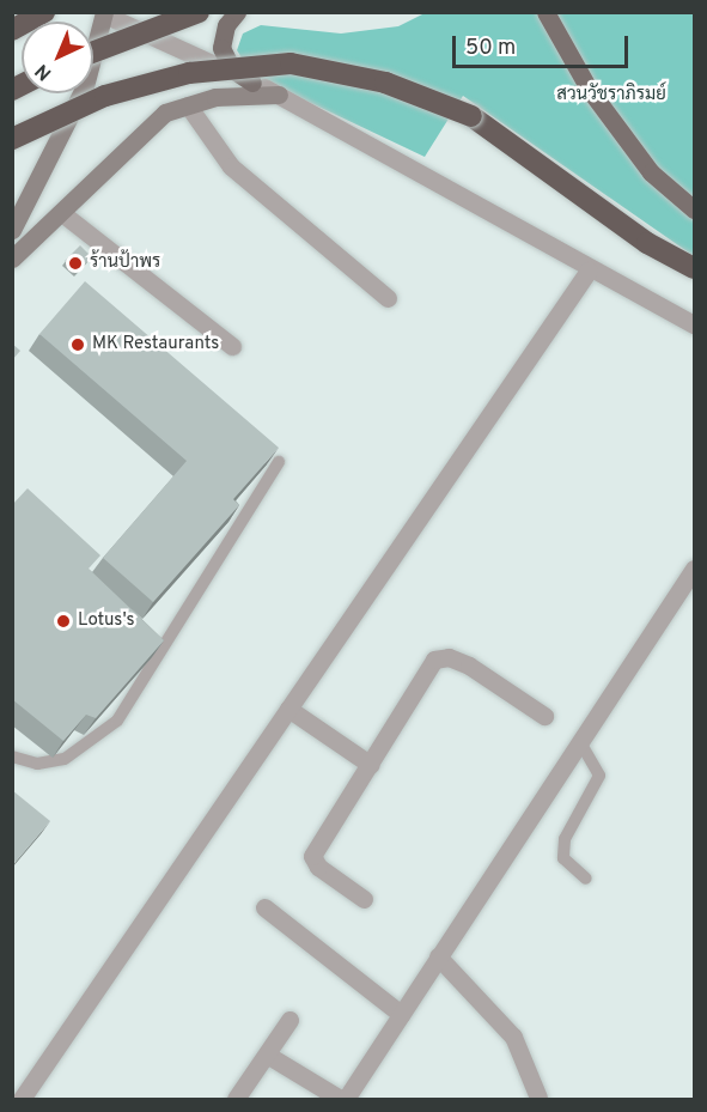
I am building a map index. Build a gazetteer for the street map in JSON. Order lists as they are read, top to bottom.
{
  "parks": ["สวนวัชราภิรมย์"],
  "places": ["ร้านป้าพร", "MK Restaurants", "Lotus's"],
  "scale_bar": "50 m",
  "north": "bottom left"
}
